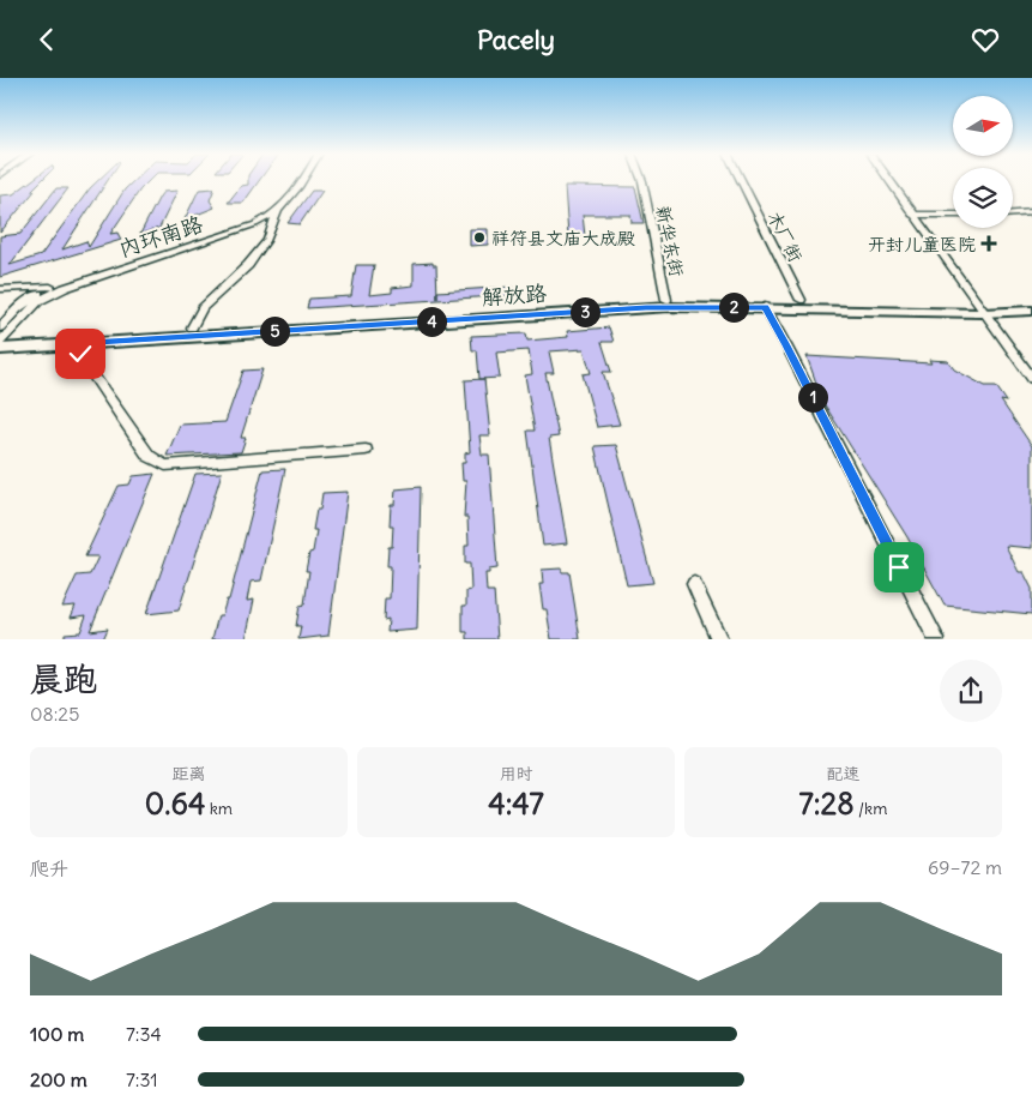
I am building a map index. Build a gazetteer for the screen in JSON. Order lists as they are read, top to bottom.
{
  "streets": {
    "main road": ["解放路"],
    "street": ["内环南路", "木厂街", "新华东街"]
  },
  "crossings": [
    ["内环南路", "解放路"],
    ["木厂街", "解放路"],
    ["新华东街", "解放路"]
  ],
  "places": {
    "other": ["祥符县文庙大成殿"],
    "health": ["开封儿童医院"]
  },
  "north": "right",
  "page": {
    "header": "Pacely",
    "pins": [
      "2",
      "3",
      "4",
      "5",
      "1"
    ],
    "heading": ["晨跑", "08:25"],
    "stats": [
      ["距离", "0.64 km"],
      ["用时", "4:47"],
      ["配速", "7:28 /km"]
    ],
    "chart": ["爬升", "69–72 m"],
    "list": [
      {
        "name": "100 m",
        "note": "7:34"
      },
      {
        "name": "200 m",
        "note": "7:31"
      }
    ]
  }
}
